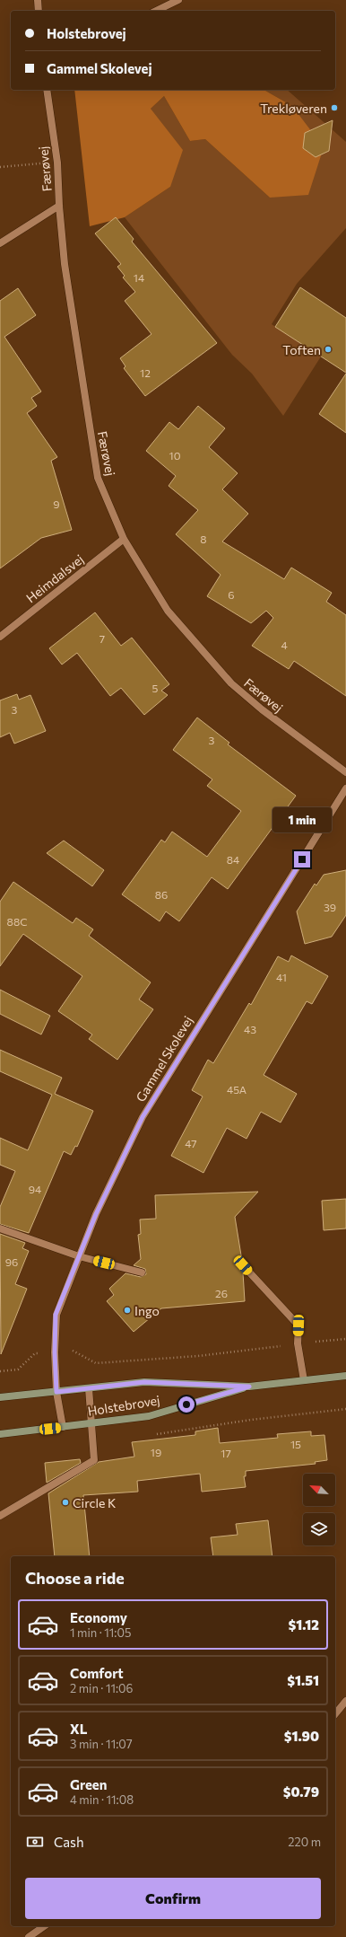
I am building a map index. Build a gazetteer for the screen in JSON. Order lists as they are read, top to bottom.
{
  "streets": {
    "main road": ["Holstebrovej"],
    "street": ["Færøvej", "Heimdalsvej", "Gammel Skolevej"]
  },
  "crossings": [
    ["Færøvej", "Heimdalsvej"],
    ["Gammel Skolevej", "Holstebrovej"]
  ],
  "places": [
    "Trekløveren",
    "Toften",
    "Ingo",
    "Circle K"
  ],
  "house_numbers": [
    "14",
    "12",
    "10",
    "9",
    "8",
    "6",
    "7",
    "4",
    "5",
    "3",
    "3",
    "84",
    "86",
    "39",
    "88C",
    "41",
    "43",
    "45A",
    "47",
    "94",
    "96",
    "26",
    "15",
    "19",
    "17"
  ],
  "north": "top left",
  "page": {
    "banner": ["Holstebrovej", "Gammel Skolevej"],
    "bubble": "1 min",
    "heading": "Choose a ride",
    "list": [
      {
        "name": "Economy",
        "note": "1 min · 11:05",
        "value": "$1.12"
      },
      {
        "name": "Comfort",
        "note": "2 min · 11:06",
        "value": "$1.51"
      },
      {
        "name": "XL",
        "note": "3 min · 11:07",
        "value": "$1.90"
      },
      {
        "name": "Green",
        "note": "4 min · 11:08",
        "value": "$0.79"
      }
    ],
    "pay": ["Cash", "220 m"],
    "buttons": "Confirm"
  }
}
